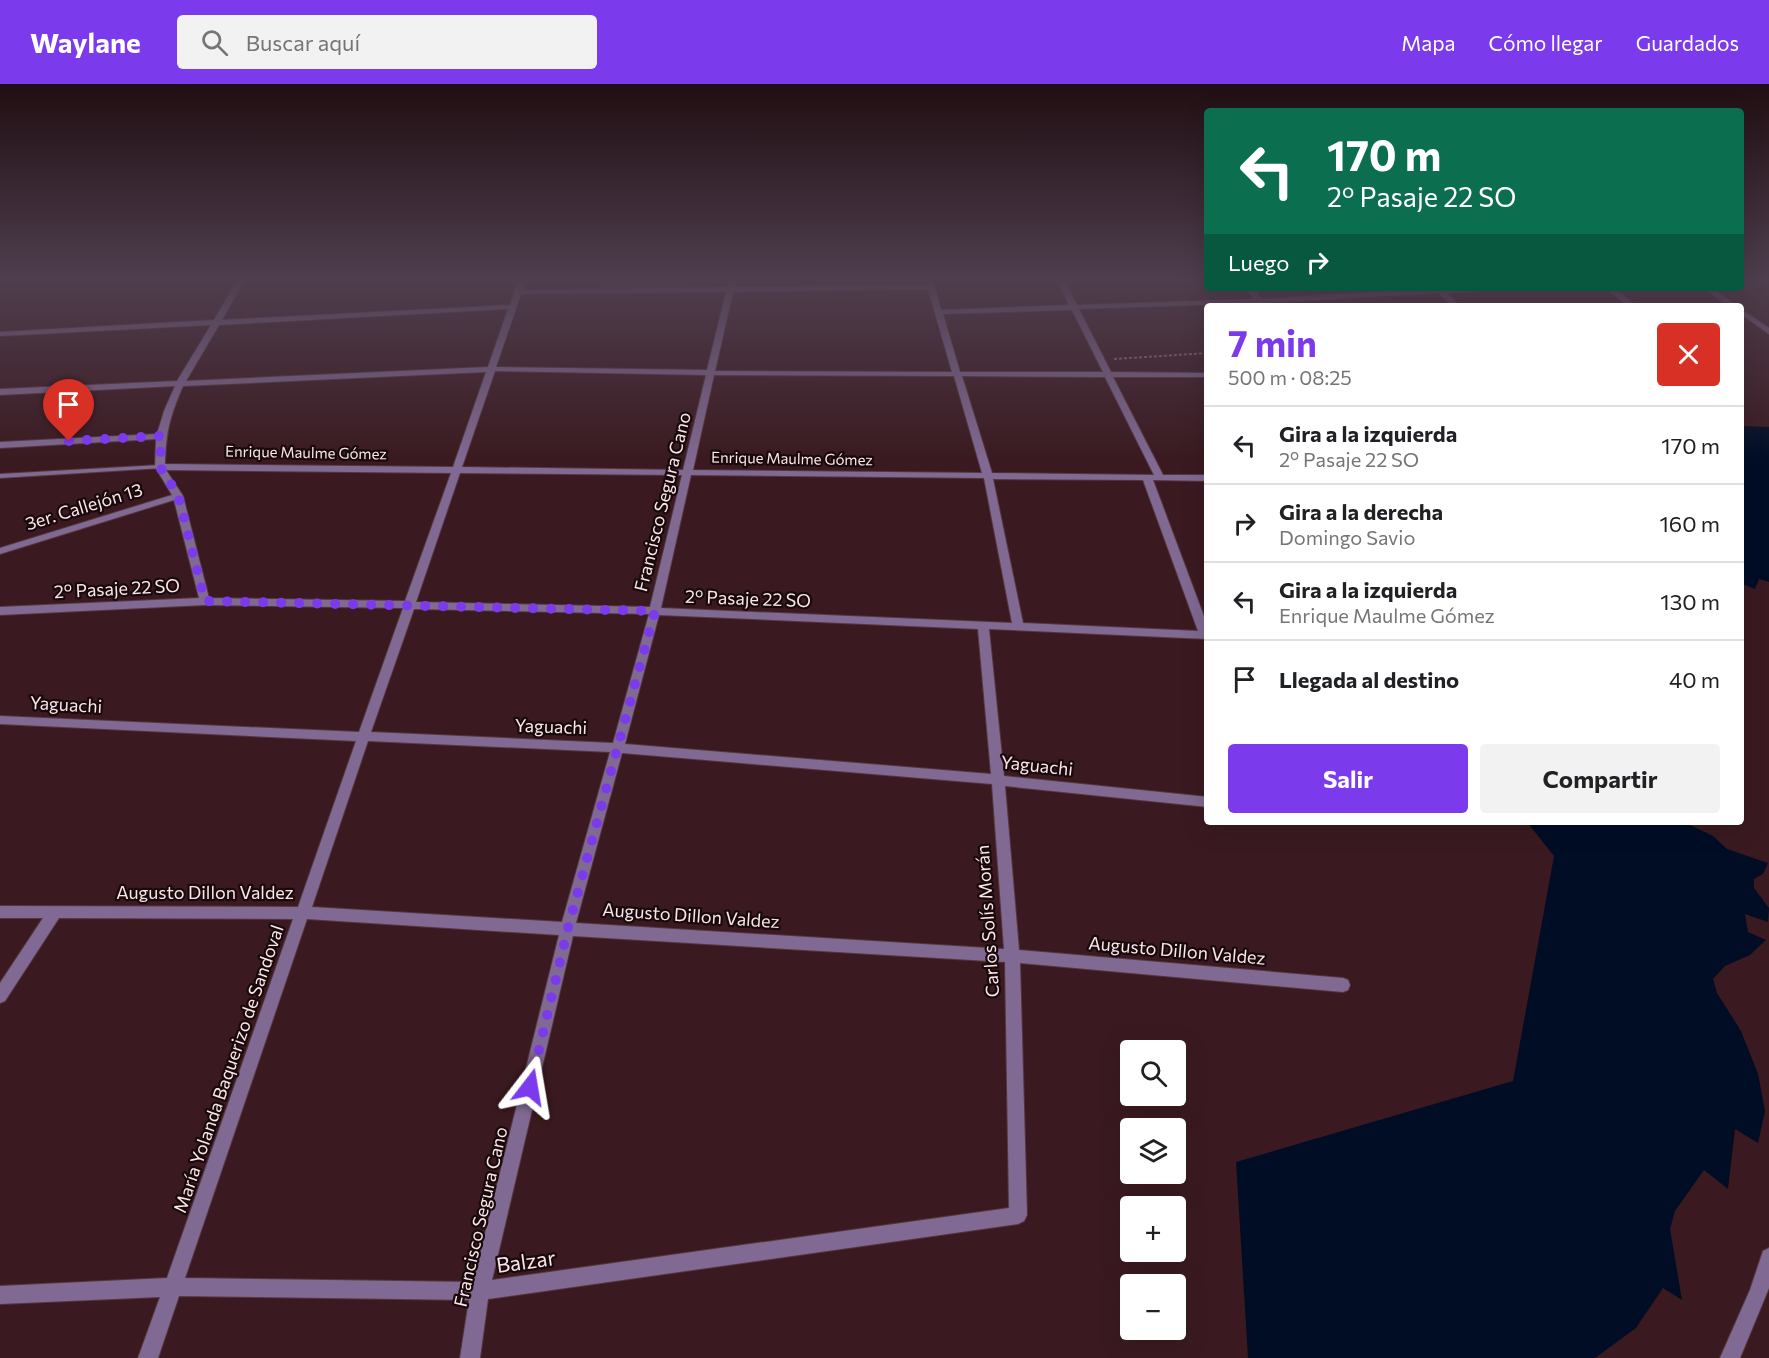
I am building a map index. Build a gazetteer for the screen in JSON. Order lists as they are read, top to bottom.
{
  "streets": {
    "street": [
      "Enrique Maulme Gómez",
      "Francisco Segura Cano",
      "3er. Callejón 13",
      "2º Pasaje 22 SO",
      "Yaguachi",
      "Augusto Dillon Valdez",
      "Carlos Solís Morán",
      "María Yolanda Baquerizo de Sandoval",
      "Balzar"
    ]
  },
  "crossings": [
    ["Enrique Maulme Gómez", "Francisco Segura Cano"],
    ["Enrique Maulme Gómez", "María Yolanda Baquerizo de Sandoval"],
    ["Francisco Segura Cano", "2º Pasaje 22 SO"],
    ["Francisco Segura Cano", "Yaguachi"],
    ["Francisco Segura Cano", "Augusto Dillon Valdez"],
    ["Francisco Segura Cano", "Balzar"],
    ["2º Pasaje 22 SO", "Carlos Solís Morán"],
    ["2º Pasaje 22 SO", "María Yolanda Baquerizo de Sandoval"],
    ["Yaguachi", "Carlos Solís Morán"],
    ["Yaguachi", "María Yolanda Baquerizo de Sandoval"],
    ["Augusto Dillon Valdez", "Carlos Solís Morán"],
    ["Augusto Dillon Valdez", "María Yolanda Baquerizo de Sandoval"],
    ["Carlos Solís Morán", "Balzar"],
    ["María Yolanda Baquerizo de Sandoval", "Balzar"]
  ],
  "page": {
    "header": "Waylane",
    "search": "Buscar aquí",
    "nav": ["Mapa", "Cómo llegar", "Guardados"],
    "turn": ["170 m", "2º Pasaje 22 SO"],
    "then": "Luego",
    "heading": ["7 min", "500 m · 08:25"],
    "list": [
      {
        "name": "Gira a la izquierda",
        "note": "2º Pasaje 22 SO",
        "value": "170 m"
      },
      {
        "name": "Gira a la derecha",
        "note": "Domingo Savio",
        "value": "160 m"
      },
      {
        "name": "Gira a la izquierda",
        "note": "Enrique Maulme Gómez",
        "value": "130 m"
      },
      {
        "name": "Llegada al destino",
        "value": "40 m"
      }
    ],
    "buttons": ["Salir", "Compartir"],
    "map_buttons": ["+", "−"]
  }
}
